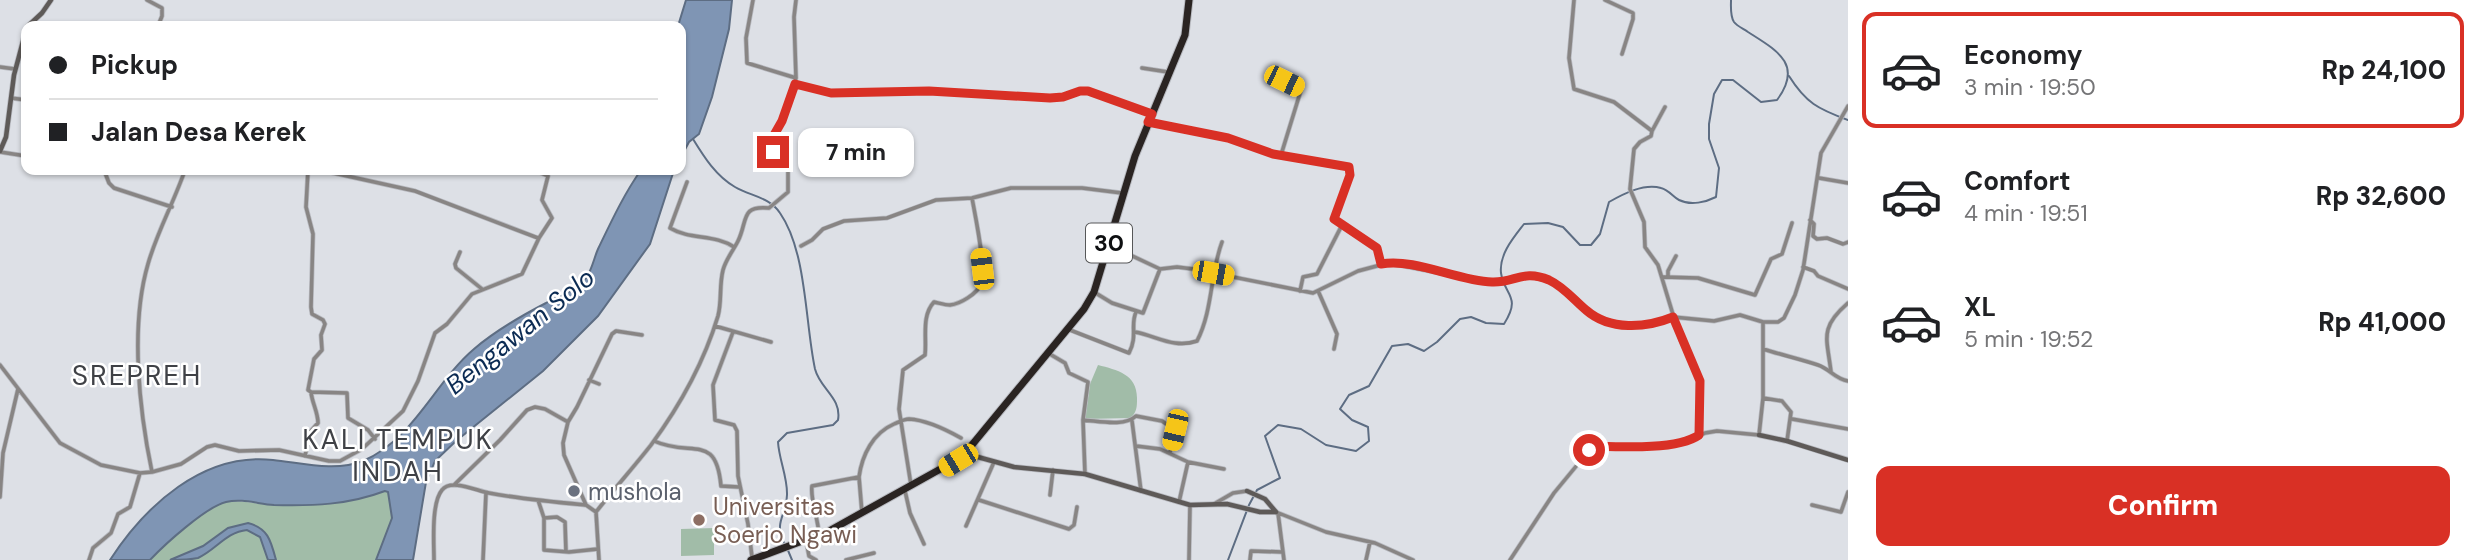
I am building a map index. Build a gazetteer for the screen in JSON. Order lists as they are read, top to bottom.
{
  "streets": {
    "highway": ["30"]
  },
  "districts": ["SREPREH", "KALI TEMPUK INDAH"],
  "water": ["Bengawan Solo"],
  "places": ["mushola", "Universitas Soerjo Ngawi"],
  "page": {
    "list": [
      {
        "name": "Economy",
        "note": "3 min · 19:50",
        "value": "Rp 24,100"
      },
      {
        "name": "Comfort",
        "note": "4 min · 19:51",
        "value": "Rp 32,600"
      },
      {
        "name": "XL",
        "note": "5 min · 19:52",
        "value": "Rp 41,000"
      }
    ],
    "banner": ["Pickup", "Jalan Desa Kerek"],
    "bubble": "7 min",
    "buttons": "Confirm"
  }
}
